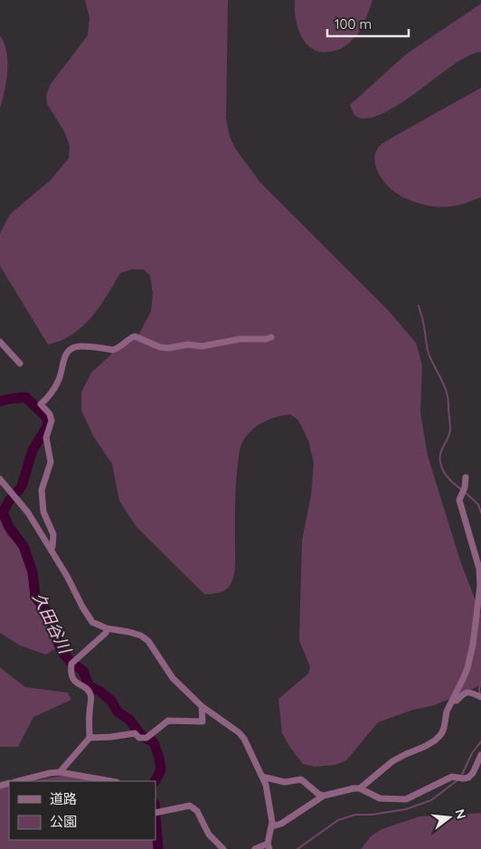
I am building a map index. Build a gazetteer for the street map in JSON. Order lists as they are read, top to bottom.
{
  "water": ["久田谷川"],
  "legend": ["道路", "公園"],
  "scale_bar": "100 m",
  "north": "right"
}
